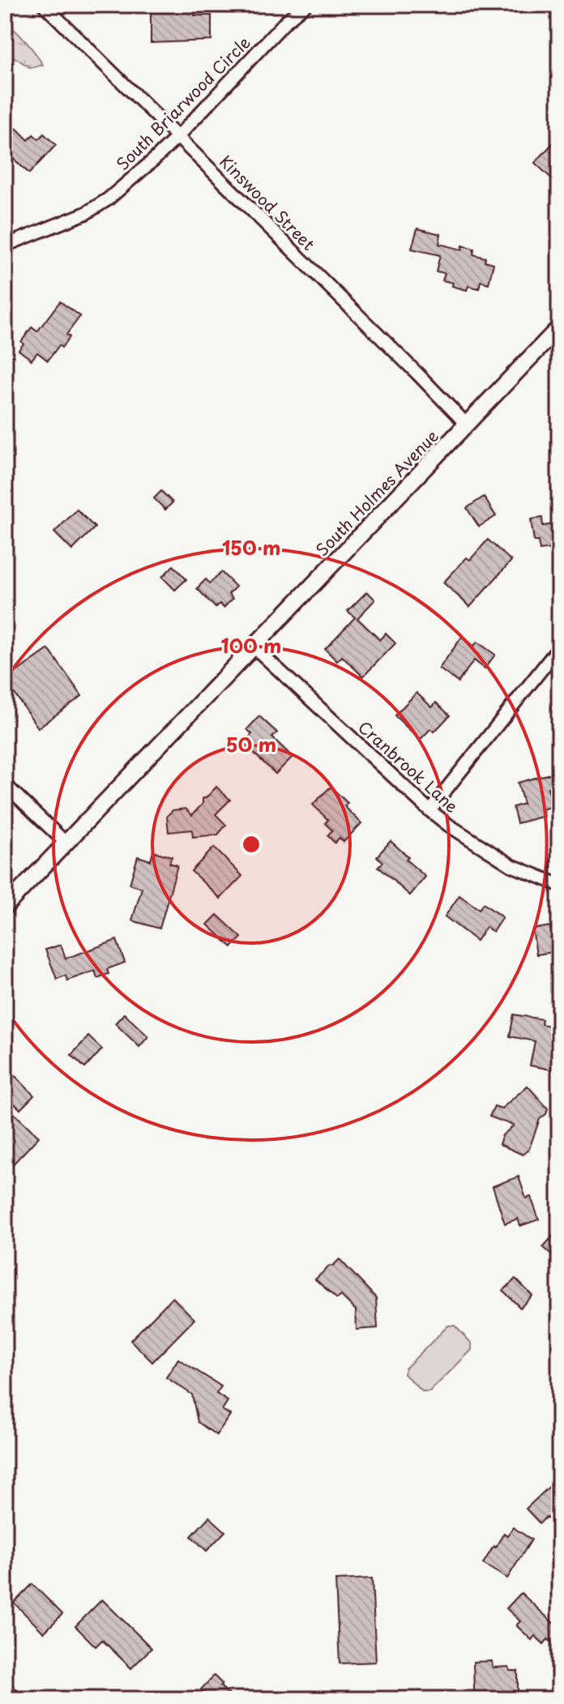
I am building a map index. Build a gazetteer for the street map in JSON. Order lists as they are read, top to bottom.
{
  "streets": {
    "street": [
      "South Briarwood Circle",
      "Kinswood Street",
      "South Holmes Avenue",
      "Cranbrook Lane"
    ]
  },
  "crossings": [
    ["South Briarwood Circle", "Kinswood Street"],
    ["Kinswood Street", "South Holmes Avenue"],
    ["South Holmes Avenue", "Cranbrook Lane"]
  ],
  "rings": ["150 m", "100 m", "50 m"]
}
